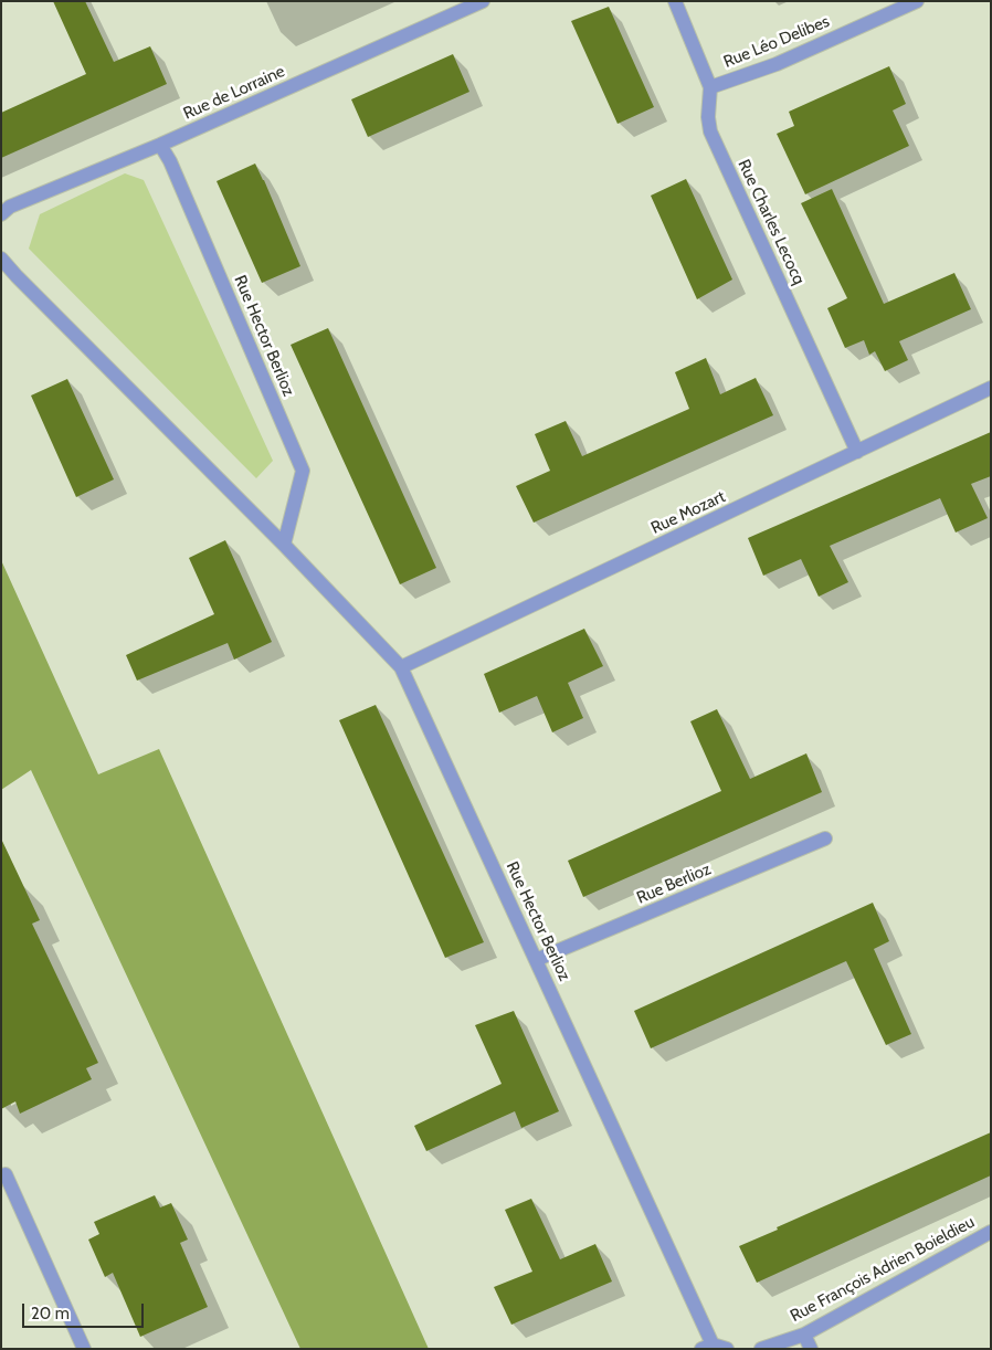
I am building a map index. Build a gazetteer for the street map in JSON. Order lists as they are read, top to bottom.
{
  "streets": {
    "street": [
      "Rue Léo Delibes",
      "Rue de Lorraine",
      "Rue Charles Lecocq",
      "Rue Hector Berlioz",
      "Rue Mozart",
      "Rue Berlioz",
      "Rue François Adrien Boieldieu"
    ]
  },
  "crossings": [
    ["Rue Léo Delibes", "Rue Charles Lecocq"],
    ["Rue de Lorraine", "Rue Hector Berlioz"],
    ["Rue Charles Lecocq", "Rue Mozart"],
    ["Rue Hector Berlioz", "Rue Mozart"],
    ["Rue Hector Berlioz", "Rue Berlioz"]
  ],
  "scale_bar": "20 m"
}
